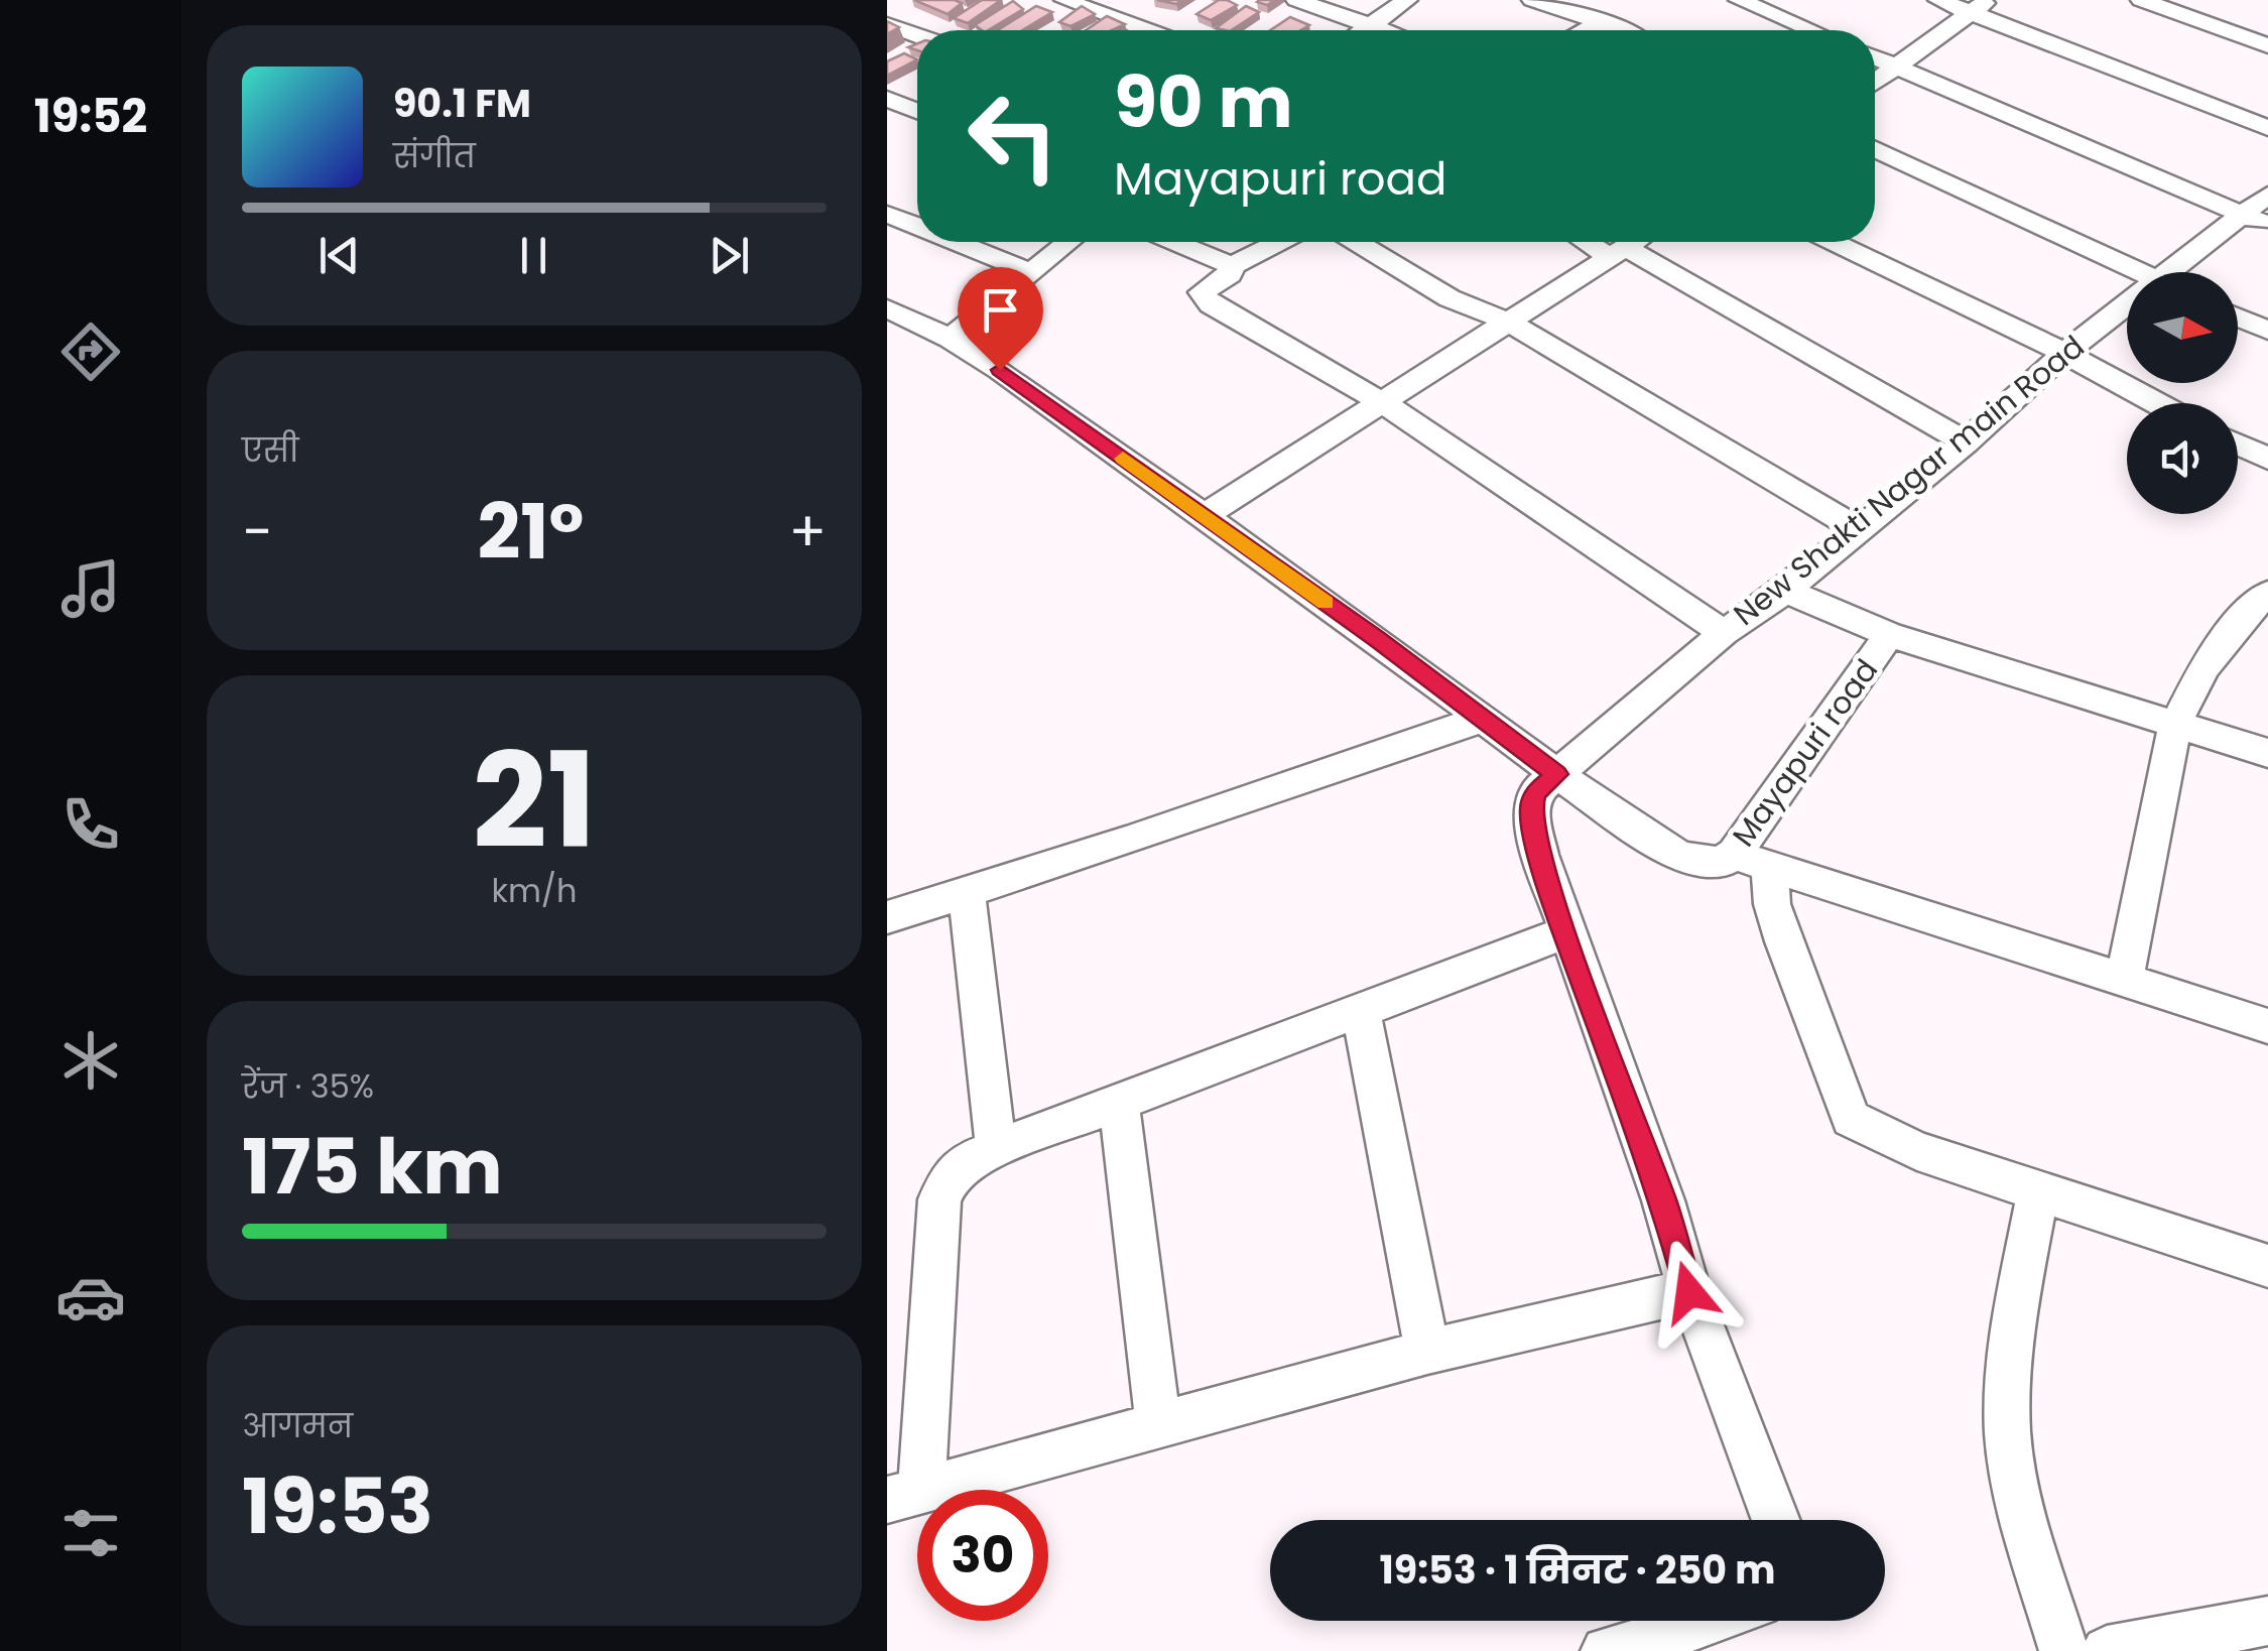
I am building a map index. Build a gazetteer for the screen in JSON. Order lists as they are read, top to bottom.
{
  "streets": {
    "street": ["New Shakti Nagar main Road", "Mayapuri road"]
  },
  "crossings": [
    ["New Shakti Nagar main Road", "Mayapuri road"]
  ],
  "north": "right",
  "page": {
    "tabs": "19:52",
    "turn": ["90 m", "Mayapuri road"],
    "song": ["90.1 FM", "संगीत"],
    "tile": [
      "एसी",
      ["21", "km/h"],
      ["रेंज · 35%", "175 km"],
      ["आगमन", "19:53"]
    ],
    "heat": ["−", "21°", "+"],
    "limit": "30",
    "trip": "19:53 · 1 मिनट · 250 m"
  }
}
